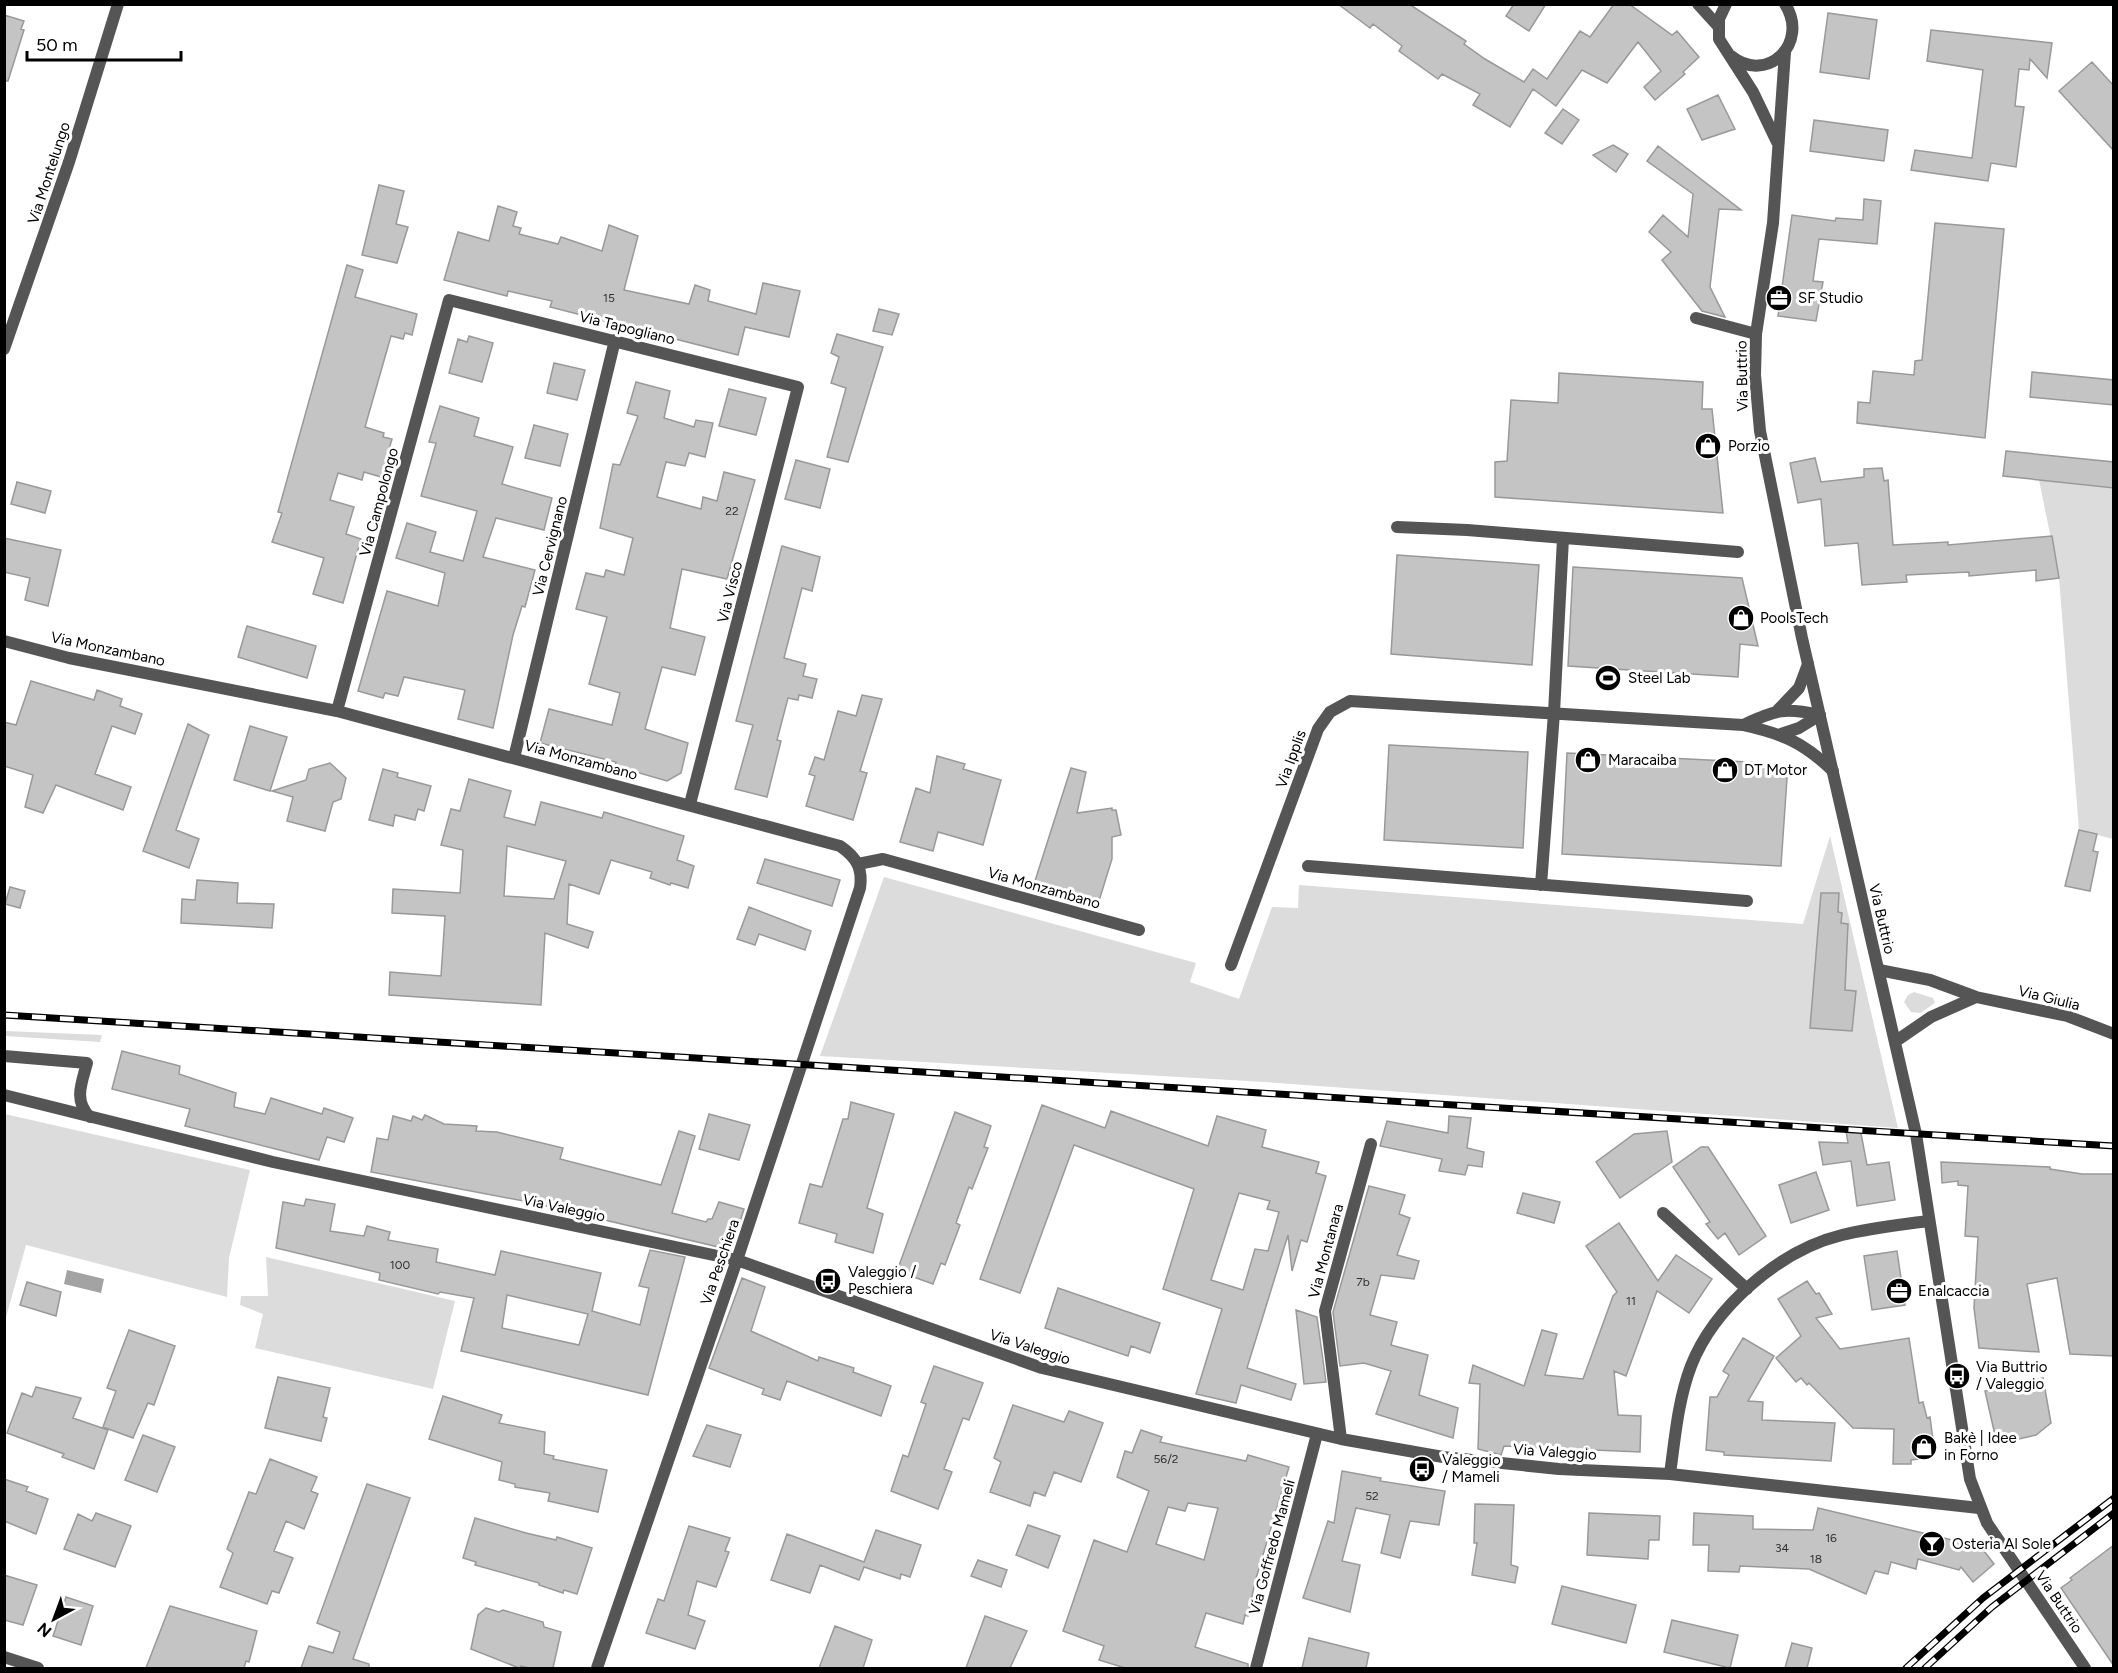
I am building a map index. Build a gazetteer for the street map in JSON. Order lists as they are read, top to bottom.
{
  "streets": {
    "street": [
      "Via Montelungo",
      "Via Tapogliano",
      "Via Buttrio",
      "Via Campolongo",
      "Via Cervignano",
      "Via Visco",
      "Via Monzambano",
      "Via Ipplis",
      "Via Giulia",
      "Via Valeggio",
      "Via Montanara",
      "Via Peschiera",
      "Via Goffredo Mameli"
    ]
  },
  "crossings": [
    ["Via Tapogliano", "Via Campolongo"],
    ["Via Tapogliano", "Via Cervignano"],
    ["Via Tapogliano", "Via Visco"],
    ["Via Buttrio", "Via Ipplis"],
    ["Via Buttrio", "Via Giulia"],
    ["Via Buttrio", "Via Valeggio"],
    ["Via Campolongo", "Via Monzambano"],
    ["Via Cervignano", "Via Monzambano"],
    ["Via Visco", "Via Monzambano"],
    ["Via Monzambano", "Via Peschiera"],
    ["Via Valeggio", "Via Montanara"],
    ["Via Valeggio", "Via Peschiera"],
    ["Via Valeggio", "Via Goffredo Mameli"]
  ],
  "places": {
    "office": ["SF Studio", "Enalcaccia"],
    "shop": [
      "Porzio",
      "PoolsTech",
      "Maracaiba",
      "DT Motor",
      "Bakè | Idee in Forno"
    ],
    "sports": ["Steel Lab"],
    "bus stop": ["Valeggio / Peschiera", "Via Buttrio / Valeggio", "Valeggio / Mameli"],
    "bar": ["Osteria Al Sole"]
  },
  "house_numbers": [
    "15",
    "22",
    "100",
    "7b",
    "11",
    "56/2",
    "52",
    "16",
    "34",
    "18"
  ],
  "scale_bar": "50 m",
  "north": "bottom left"
}
